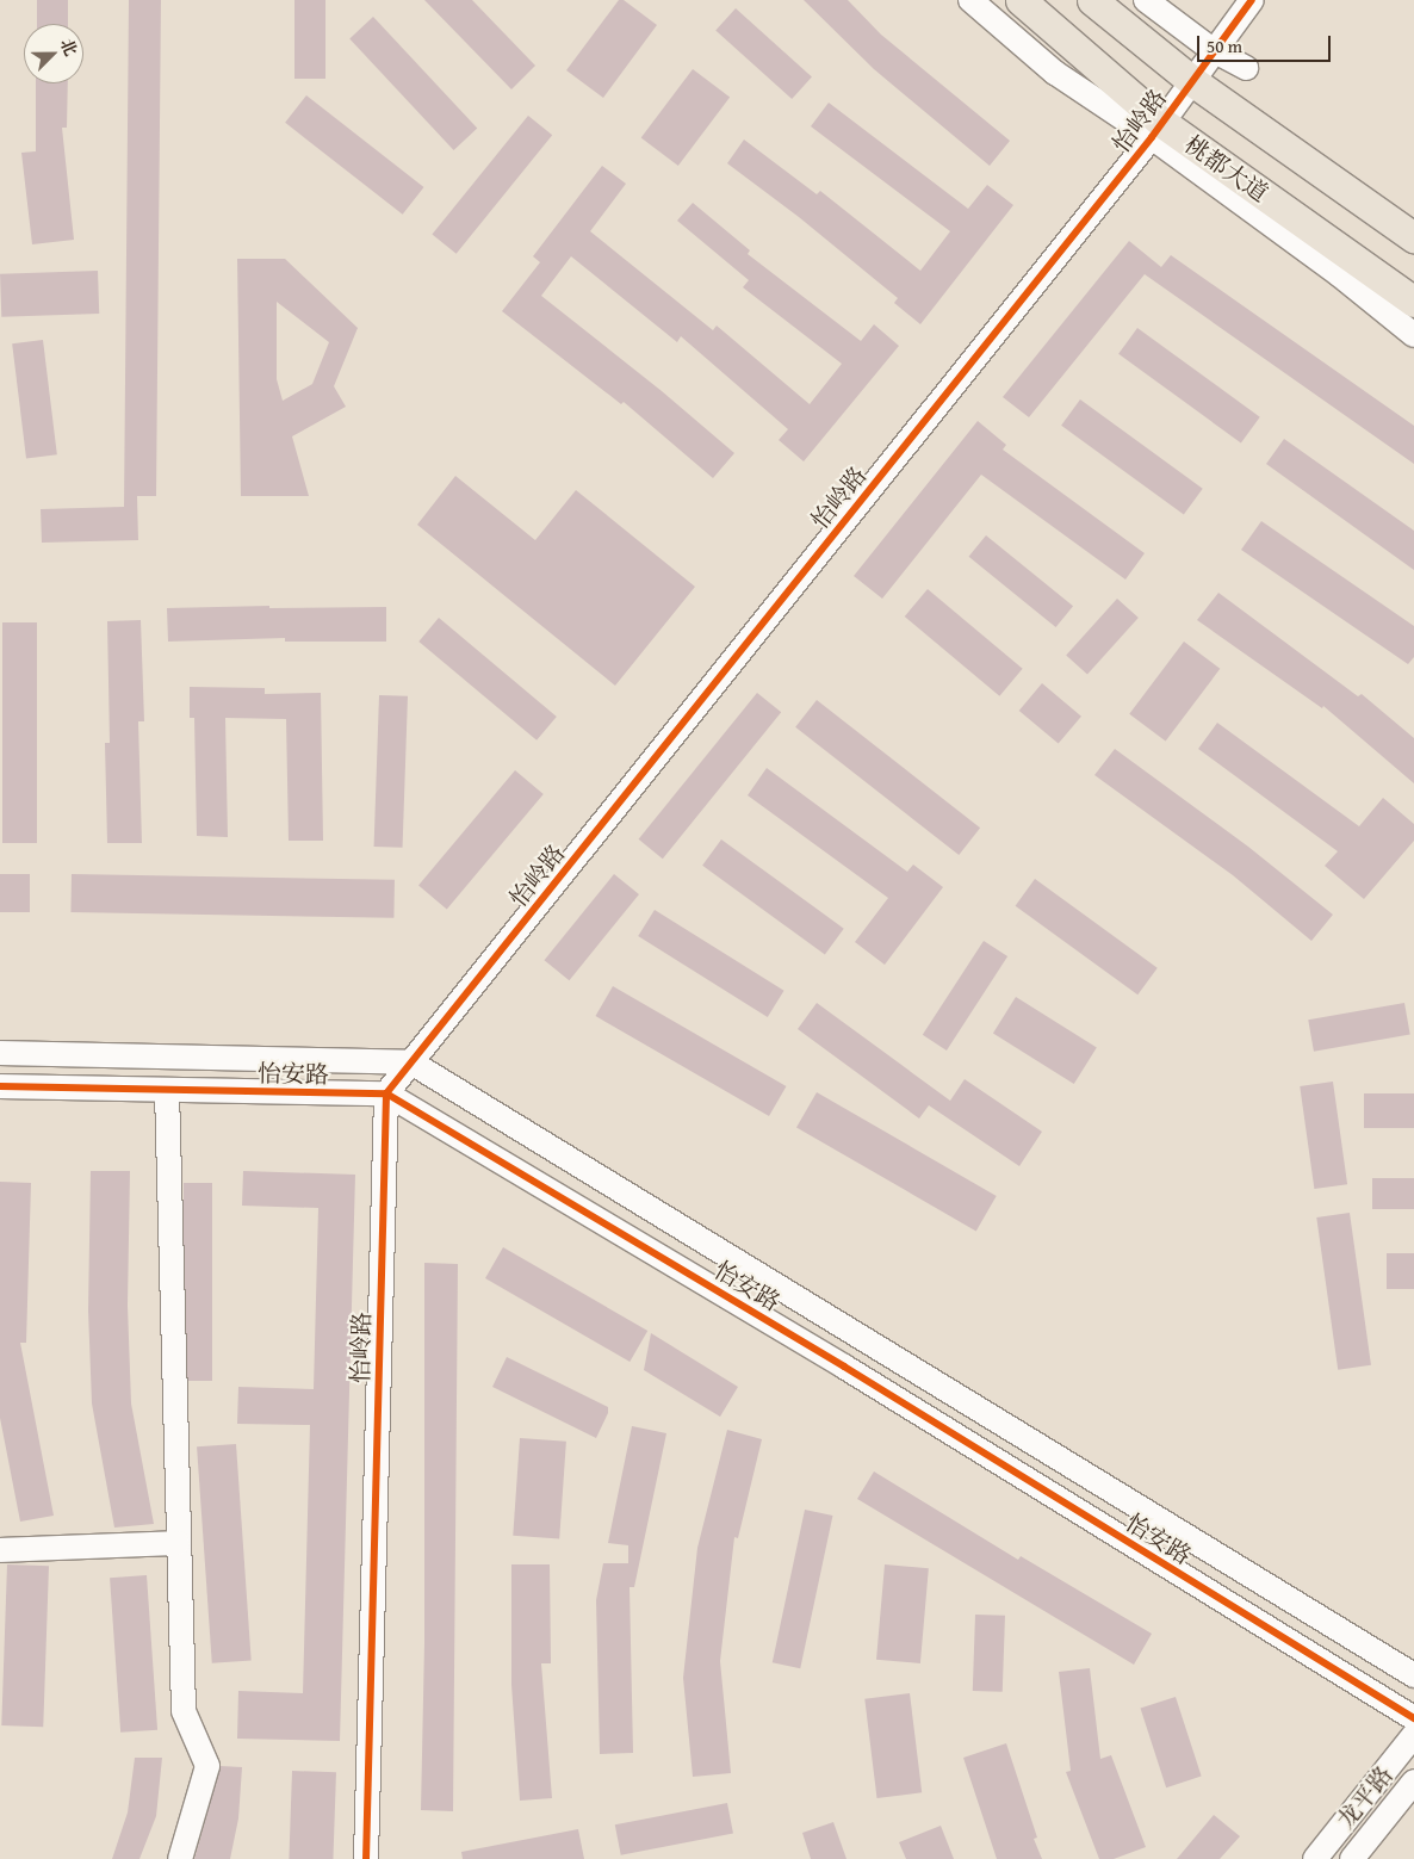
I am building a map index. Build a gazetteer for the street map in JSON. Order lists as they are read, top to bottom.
{
  "streets": {
    "main road": ["桃都大道"],
    "street": ["怡岭路", "怡安路", "龙平路"]
  },
  "crossings": [
    ["怡岭路", "桃都大道"],
    ["怡岭路", "怡安路"]
  ],
  "scale_bar": "50 m",
  "north": "top right"
}
